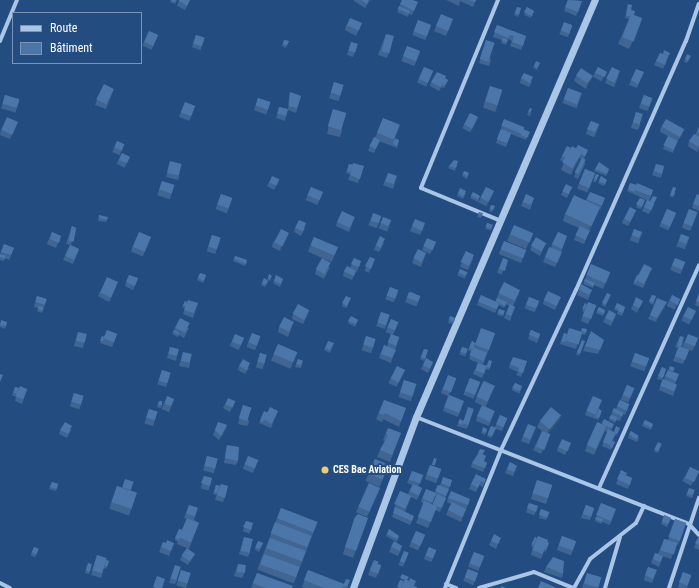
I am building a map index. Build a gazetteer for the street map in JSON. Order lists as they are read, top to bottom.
{
  "places": ["CES Bac Aviation"],
  "legend": ["Route", "Bâtiment"]
}
